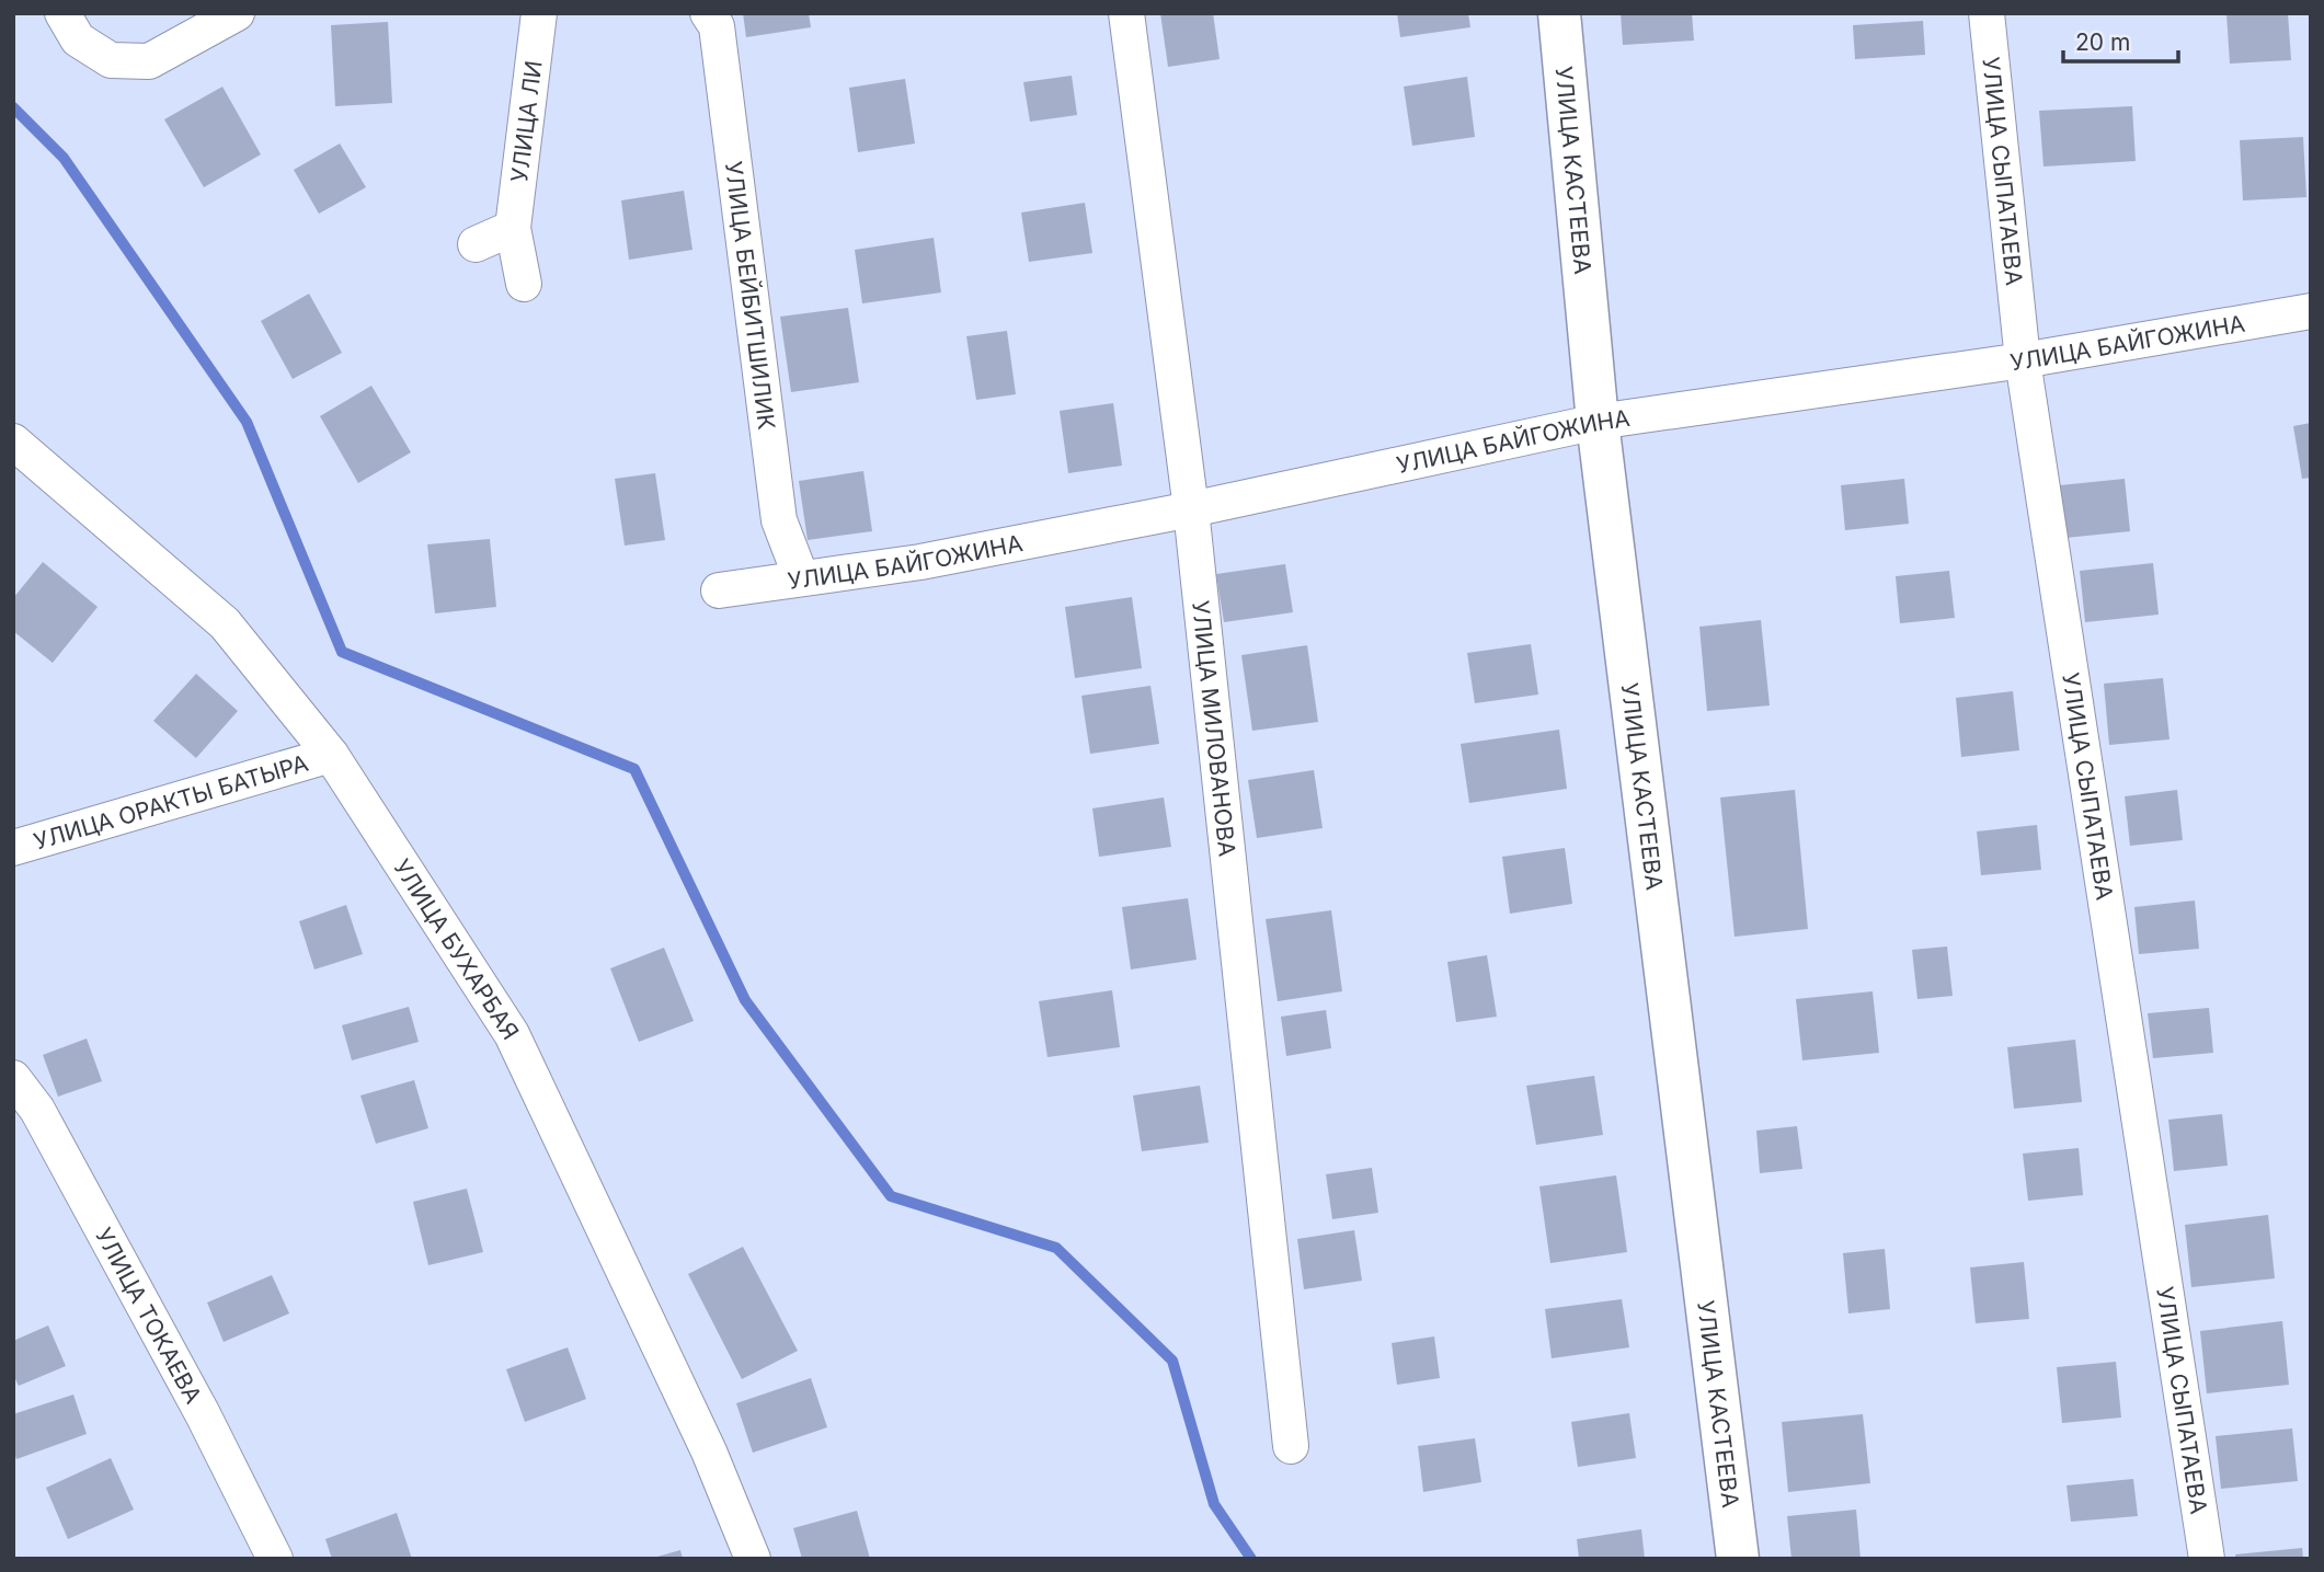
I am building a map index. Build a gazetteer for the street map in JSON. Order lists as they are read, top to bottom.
{
  "streets": {
    "street": [
      "УЛИЦА ЛИ",
      "УЛИЦА КАСТЕЕВА",
      "УЛИЦА СЫПАТАЕВА",
      "УЛИЦА БЕЙБИТШИЛИК",
      "УЛИЦА БАЙГОЖИНА",
      "УЛИЦА МИЛОВАНОВА",
      "УЛИЦА ОРАКТЫ БАТЫРА",
      "УЛИЦА БУХАРБАЯ",
      "УЛИЦА ТОКАЕВА"
    ]
  },
  "crossings": [
    ["УЛИЦА КАСТЕЕВА", "УЛИЦА БАЙГОЖИНА"],
    ["УЛИЦА СЫПАТАЕВА", "УЛИЦА БАЙГОЖИНА"],
    ["УЛИЦА БЕЙБИТШИЛИК", "УЛИЦА БАЙГОЖИНА"],
    ["УЛИЦА БАЙГОЖИНА", "УЛИЦА МИЛОВАНОВА"],
    ["УЛИЦА ОРАКТЫ БАТЫРА", "УЛИЦА БУХАРБАЯ"]
  ],
  "scale_bar": "20 m"
}
